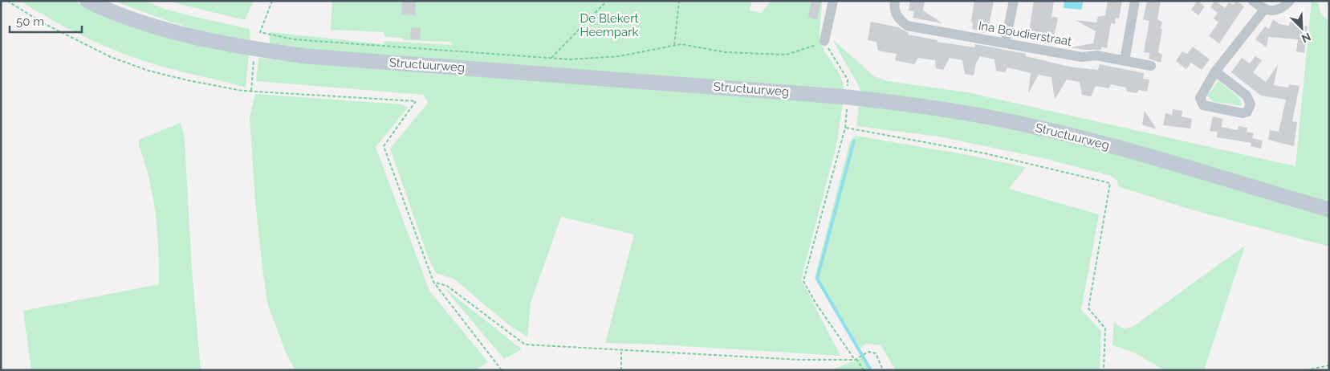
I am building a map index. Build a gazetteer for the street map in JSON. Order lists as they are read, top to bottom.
{
  "streets": {
    "main road": ["Structuurweg"],
    "street": ["Ina Boudierstraat"]
  },
  "parks": ["De Blekert Heempark"],
  "scale_bar": "50 m",
  "north": "bottom right"
}
